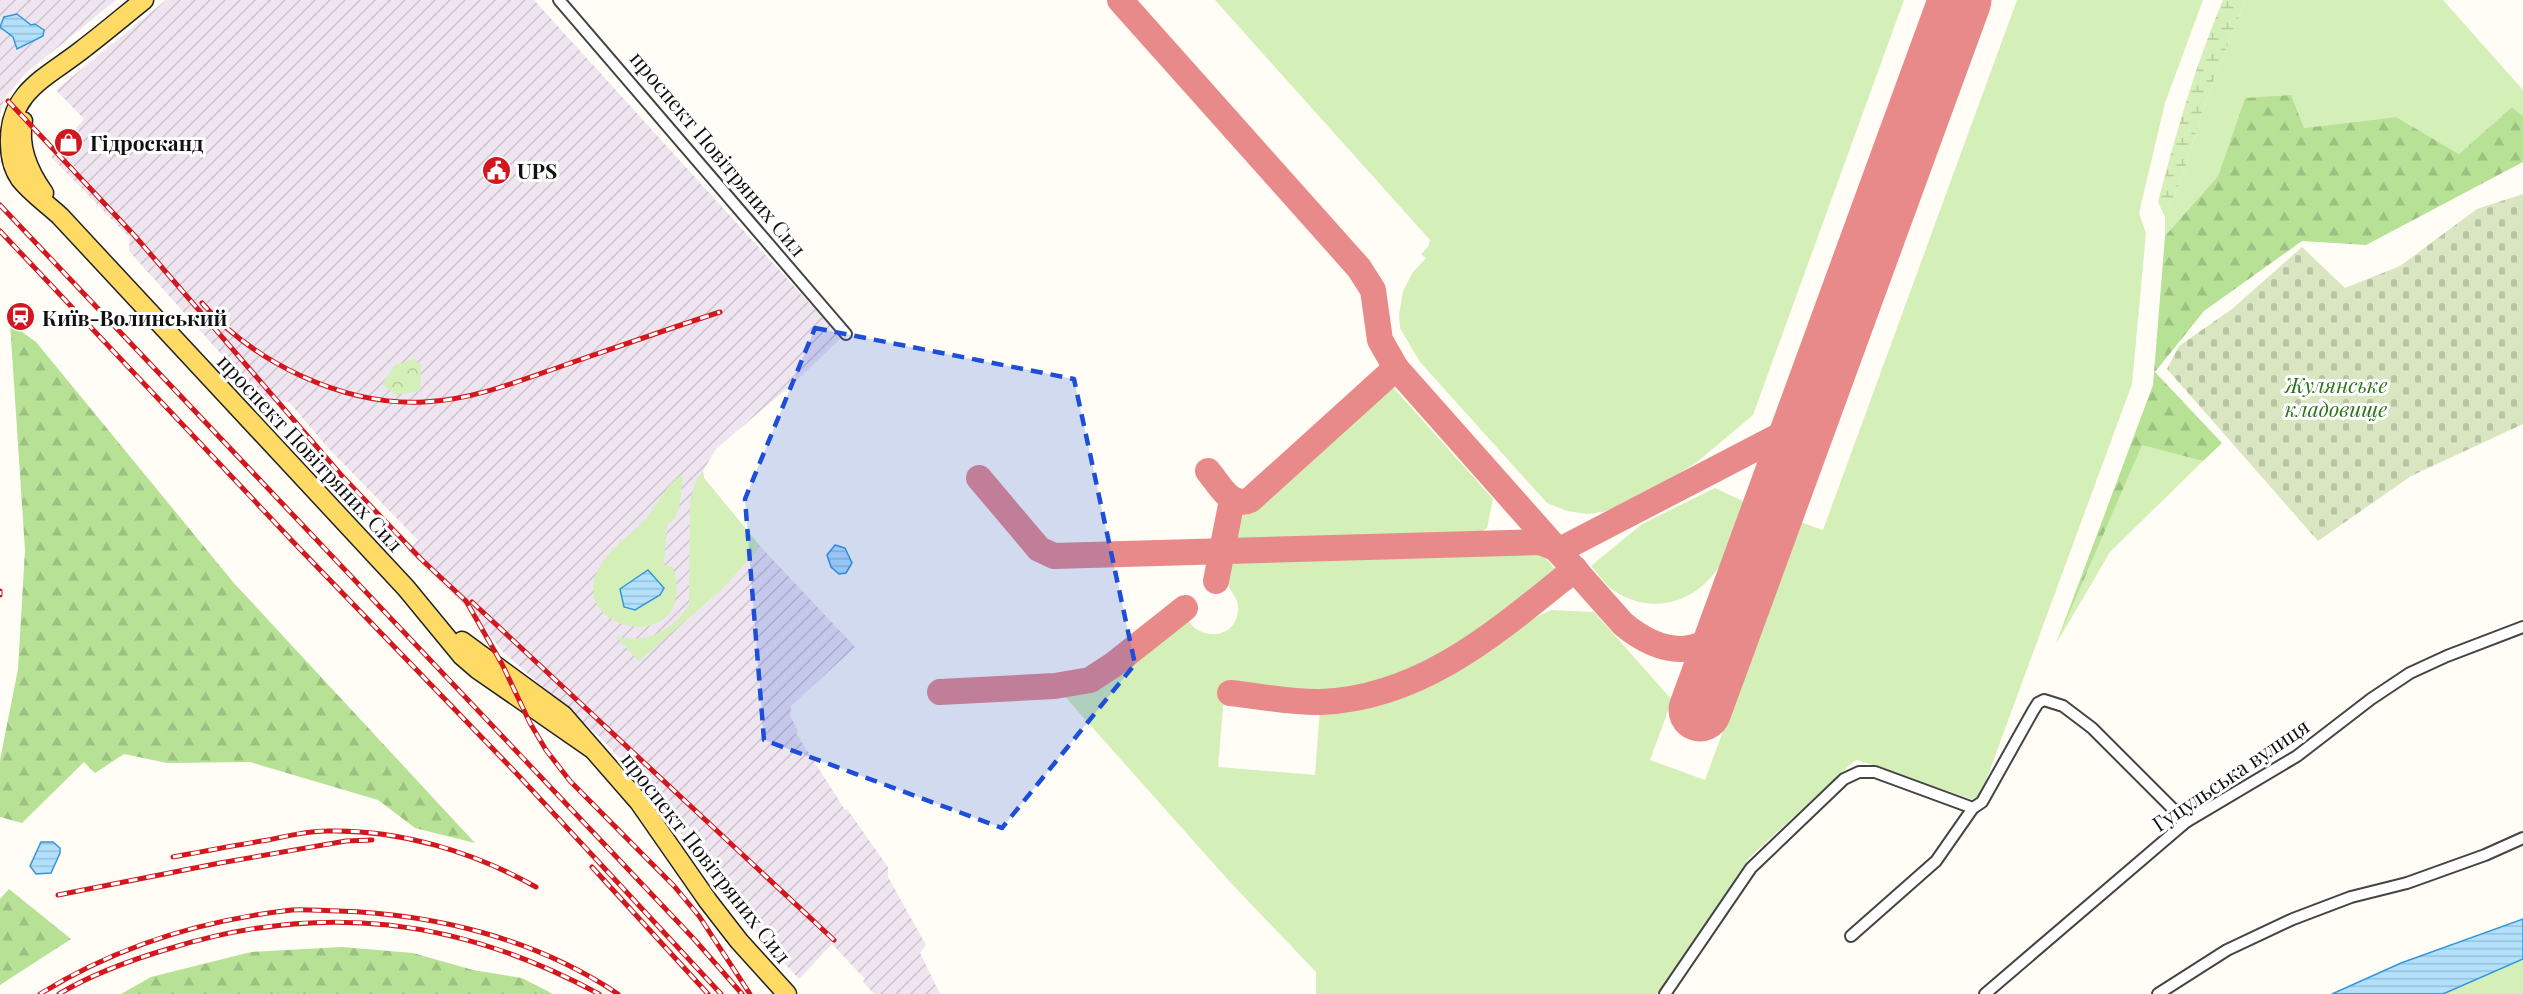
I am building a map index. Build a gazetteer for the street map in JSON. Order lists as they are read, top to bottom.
{
  "streets": {
    "main road": ["проспект Повітряних Сил"],
    "street": ["Гуцульська вулиця"]
  },
  "parks": ["Жулянське кладовище"],
  "places": {
    "shop": ["Гідросканд"],
    "public building": ["UPS"],
    "station": ["Київ-Волинський"]
  }
}
